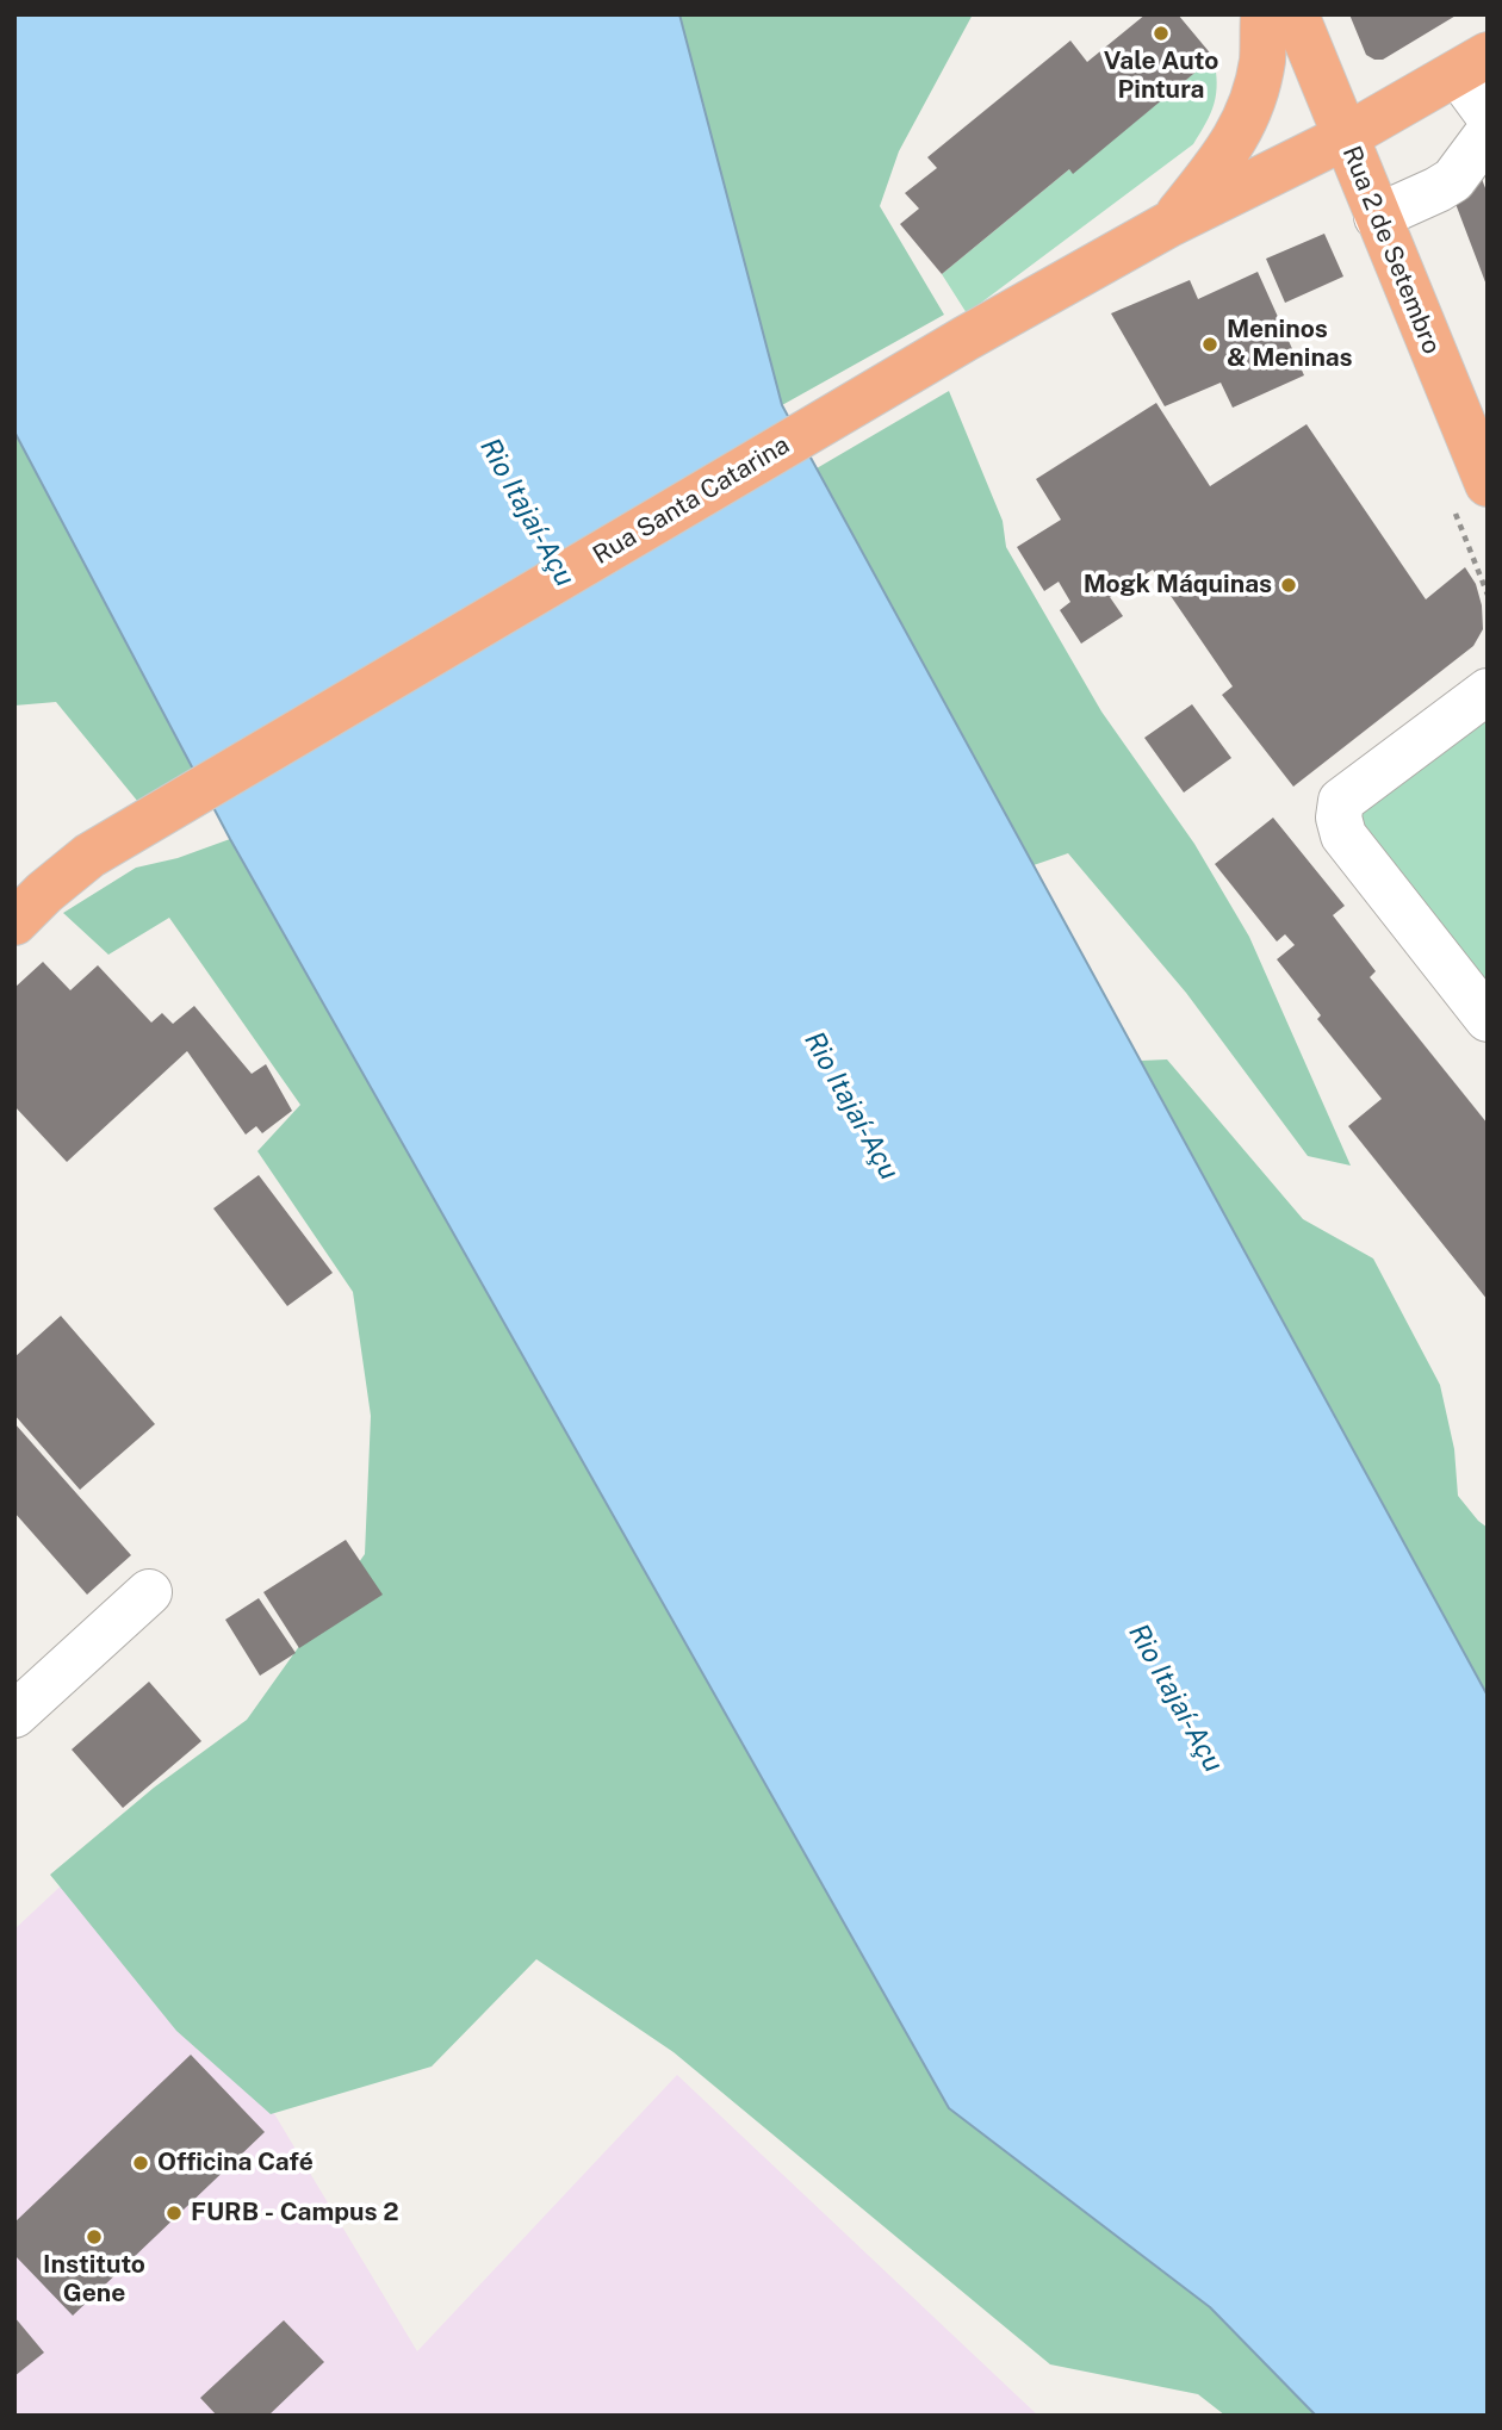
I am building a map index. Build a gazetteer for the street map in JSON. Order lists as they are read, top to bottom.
{
  "streets": {
    "main road": ["Rua 2 de Setembro", "Rua Santa Catarina"]
  },
  "crossings": [
    ["Rua 2 de Setembro", "Rua Santa Catarina"]
  ],
  "water": ["Rio Itajaí-Açu"],
  "places": [
    "Vale Auto Pintura",
    "Meninos & Meninas",
    "Mogk Máquinas",
    "Officina Café",
    "FURB - Campus 2",
    "Instituto Gene"
  ]
}
